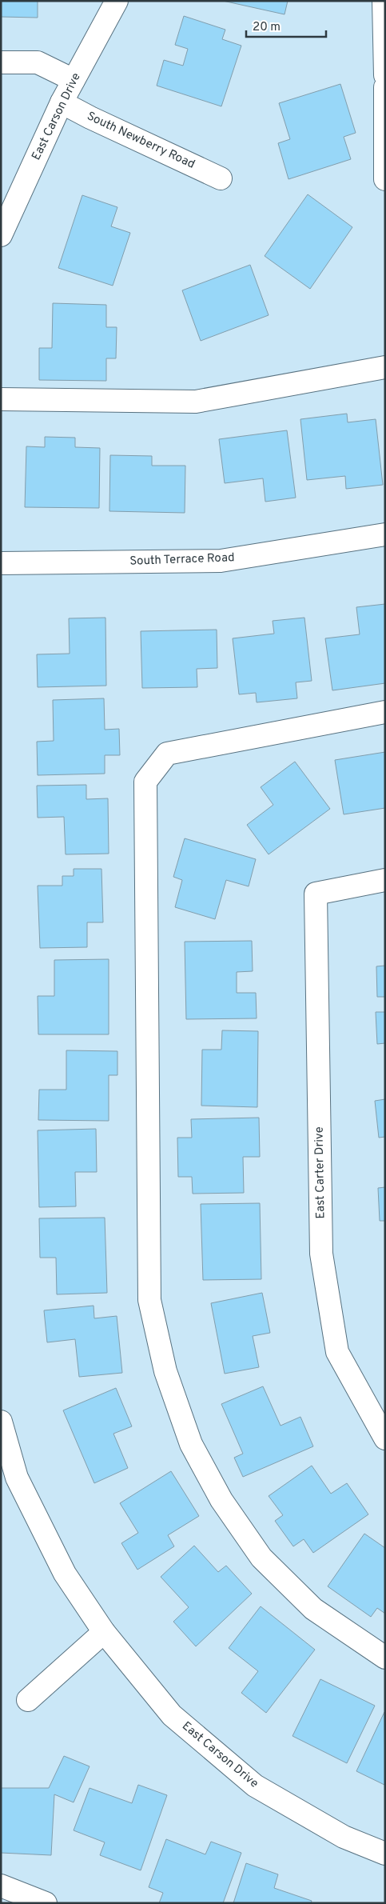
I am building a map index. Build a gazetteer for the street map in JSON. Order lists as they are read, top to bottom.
{
  "streets": {
    "street": [
      "East Carson Drive",
      "South Newberry Road",
      "South Terrace Road",
      "East Carter Drive"
    ]
  },
  "crossings": [
    ["East Carson Drive", "South Newberry Road"]
  ],
  "scale_bar": "20 m"
}
